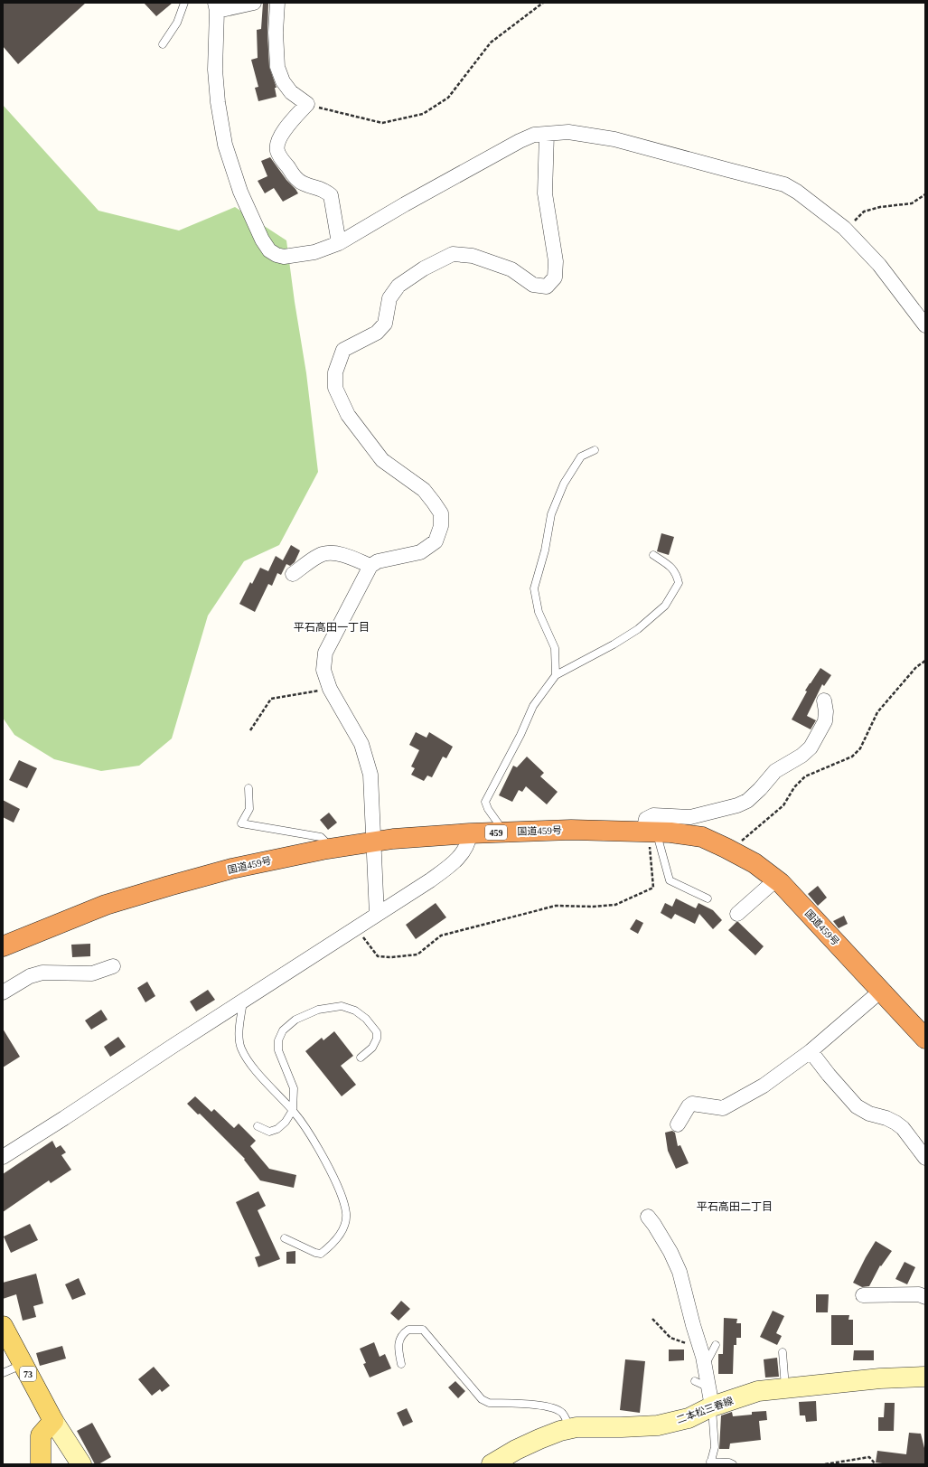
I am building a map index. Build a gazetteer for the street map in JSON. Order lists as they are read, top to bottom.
{
  "streets": {
    "highway": ["国道459号", "459"],
    "main road": ["73", "二本松三春線"]
  },
  "districts": ["平石高田一丁目", "平石高田二丁目"]
}
